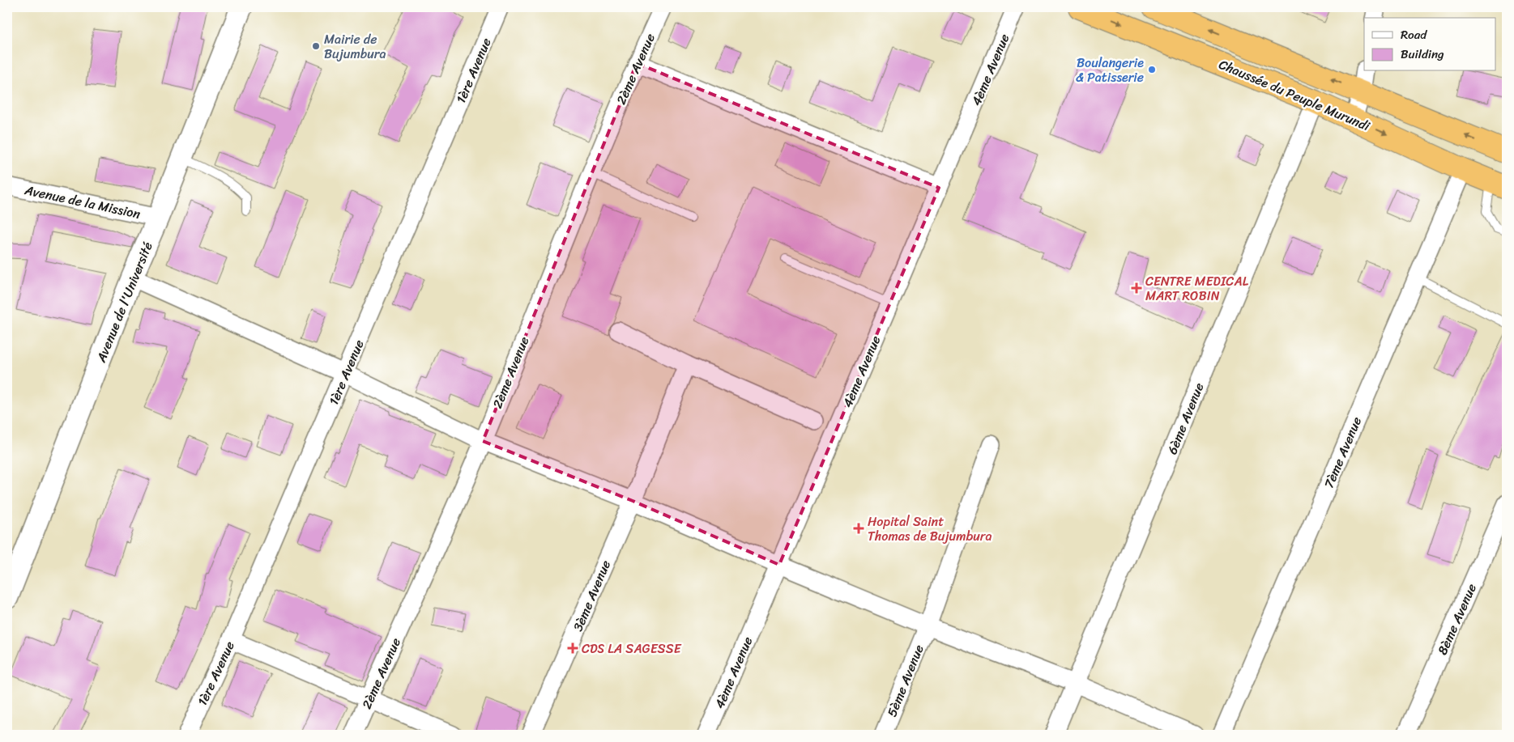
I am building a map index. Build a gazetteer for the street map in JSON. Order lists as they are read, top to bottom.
{
  "streets": {
    "highway": ["Chaussée du Peuple Murundi"],
    "street": [
      "2ème Avenue",
      "4ème Avenue",
      "1ère Avenue",
      "Avenue de la Mission",
      "Avenue de l'Université",
      "6ème Avenue",
      "7ème Avenue",
      "3ème Avenue",
      "8ème Avenue",
      "5ème Avenue"
    ]
  },
  "crossings": [
    ["Chaussée du Peuple Murundi", "6ème Avenue"],
    ["Chaussée du Peuple Murundi", "7ème Avenue"],
    ["Avenue de la Mission", "Avenue de l'Université"]
  ],
  "places": {
    "other": ["Mairie de Bujumbura", "Boulangerie & Patisserie"],
    "health": ["CENTRE MEDICAL MART ROBIN", "Hopital Saint Thomas de Bujumbura", "CDS LA SAGESSE"]
  },
  "legend": ["Road", "Building"]
}
